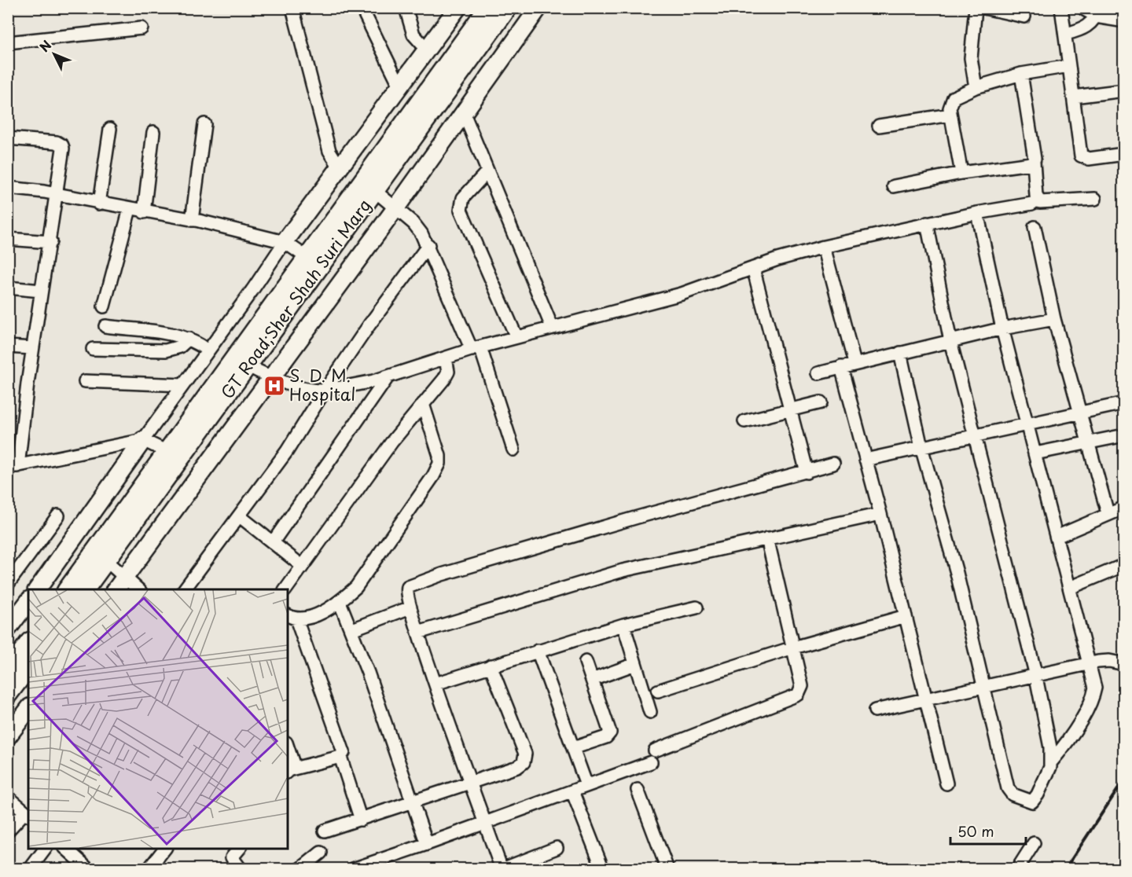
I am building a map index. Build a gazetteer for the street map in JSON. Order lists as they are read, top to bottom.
{
  "streets": {
    "main road": ["GT Road;Sher Shah Suri Marg"]
  },
  "places": {
    "hospital": ["S. D. M. Hospital"]
  },
  "scale_bar": "50 m",
  "north": "top left"
}
